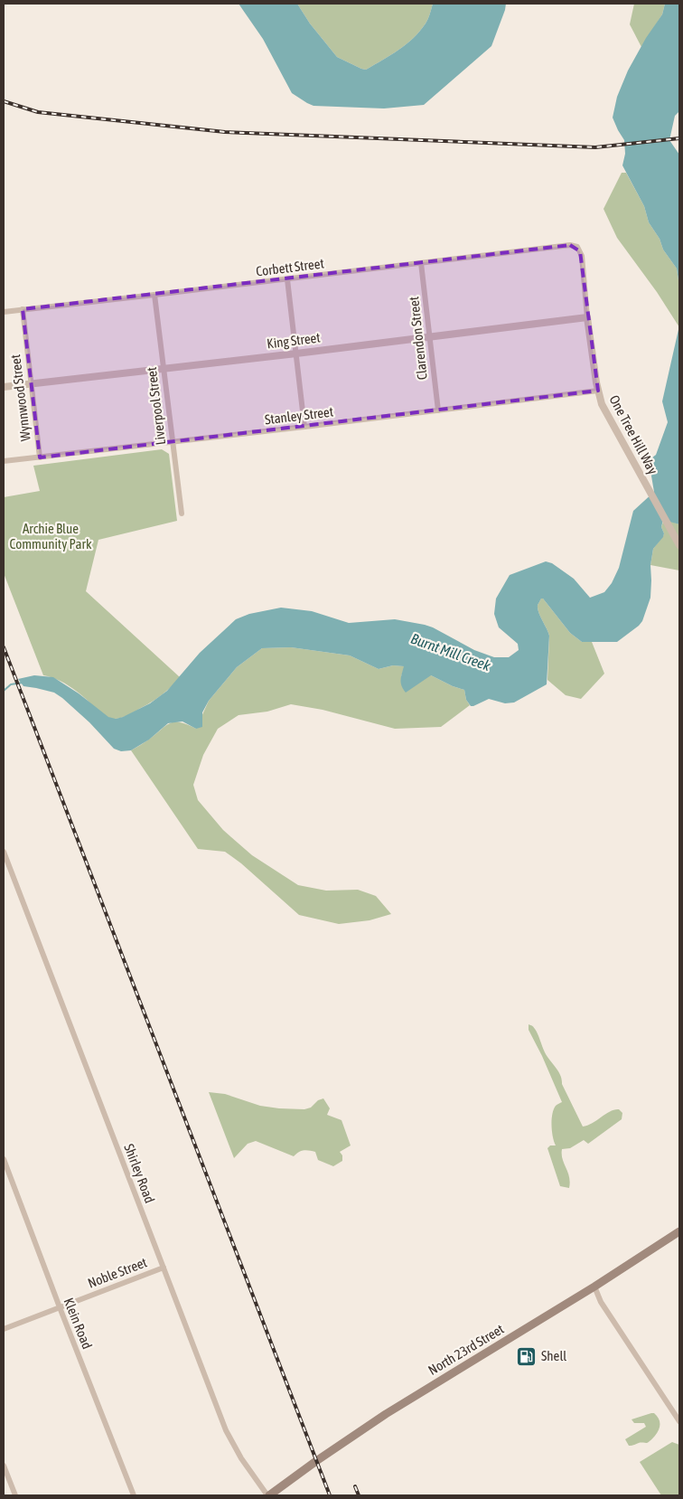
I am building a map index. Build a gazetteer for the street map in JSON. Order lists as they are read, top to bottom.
{
  "streets": {
    "main road": ["North 23rd Street"],
    "street": [
      "Corbett Street",
      "Clarendon Street",
      "King Street",
      "Wynnwood Street",
      "Liverpool Street",
      "Stanley Street",
      "One Tree Hill Way",
      "Shirley Road",
      "Noble Street",
      "Klein Road"
    ]
  },
  "crossings": [
    ["Corbett Street", "Clarendon Street"],
    ["Corbett Street", "Wynnwood Street"],
    ["Corbett Street", "Liverpool Street"],
    ["Corbett Street", "One Tree Hill Way"],
    ["Clarendon Street", "King Street"],
    ["Clarendon Street", "Stanley Street"],
    ["King Street", "Wynnwood Street"],
    ["King Street", "Liverpool Street"],
    ["King Street", "One Tree Hill Way"],
    ["Wynnwood Street", "Stanley Street"],
    ["Liverpool Street", "Stanley Street"],
    ["Stanley Street", "One Tree Hill Way"],
    ["Shirley Road", "Noble Street"],
    ["Shirley Road", "North 23rd Street"],
    ["Noble Street", "Klein Road"]
  ],
  "water": ["Burnt Mill Creek"],
  "parks": ["Archie Blue Community Park"],
  "places": {
    "fuel station": ["Shell"]
  }
}
